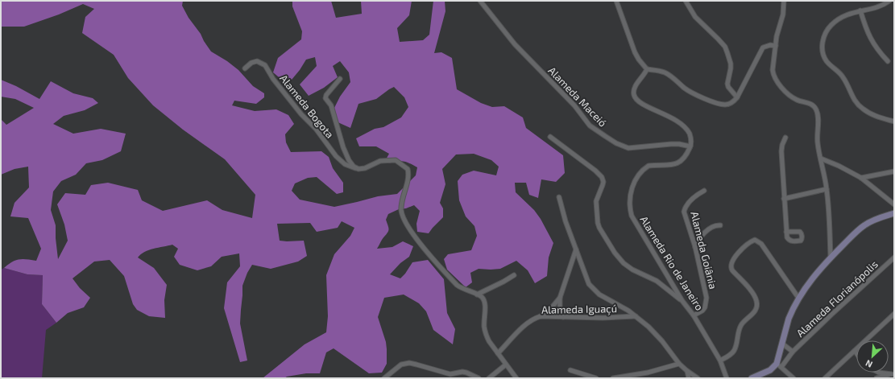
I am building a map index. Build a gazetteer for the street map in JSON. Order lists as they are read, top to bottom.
{
  "streets": {
    "street": [
      "Alameda Maceió",
      "Alameda Bogota",
      "Alameda Goiânia",
      "Alameda Rio de Janeiro",
      "Alameda Florianópolis",
      "Alameda Iguaçú"
    ]
  },
  "crossings": [
    ["Alameda Maceió", "Alameda Rio de Janeiro"],
    ["Alameda Goiânia", "Alameda Rio de Janeiro"]
  ],
  "north": "bottom left"
}
